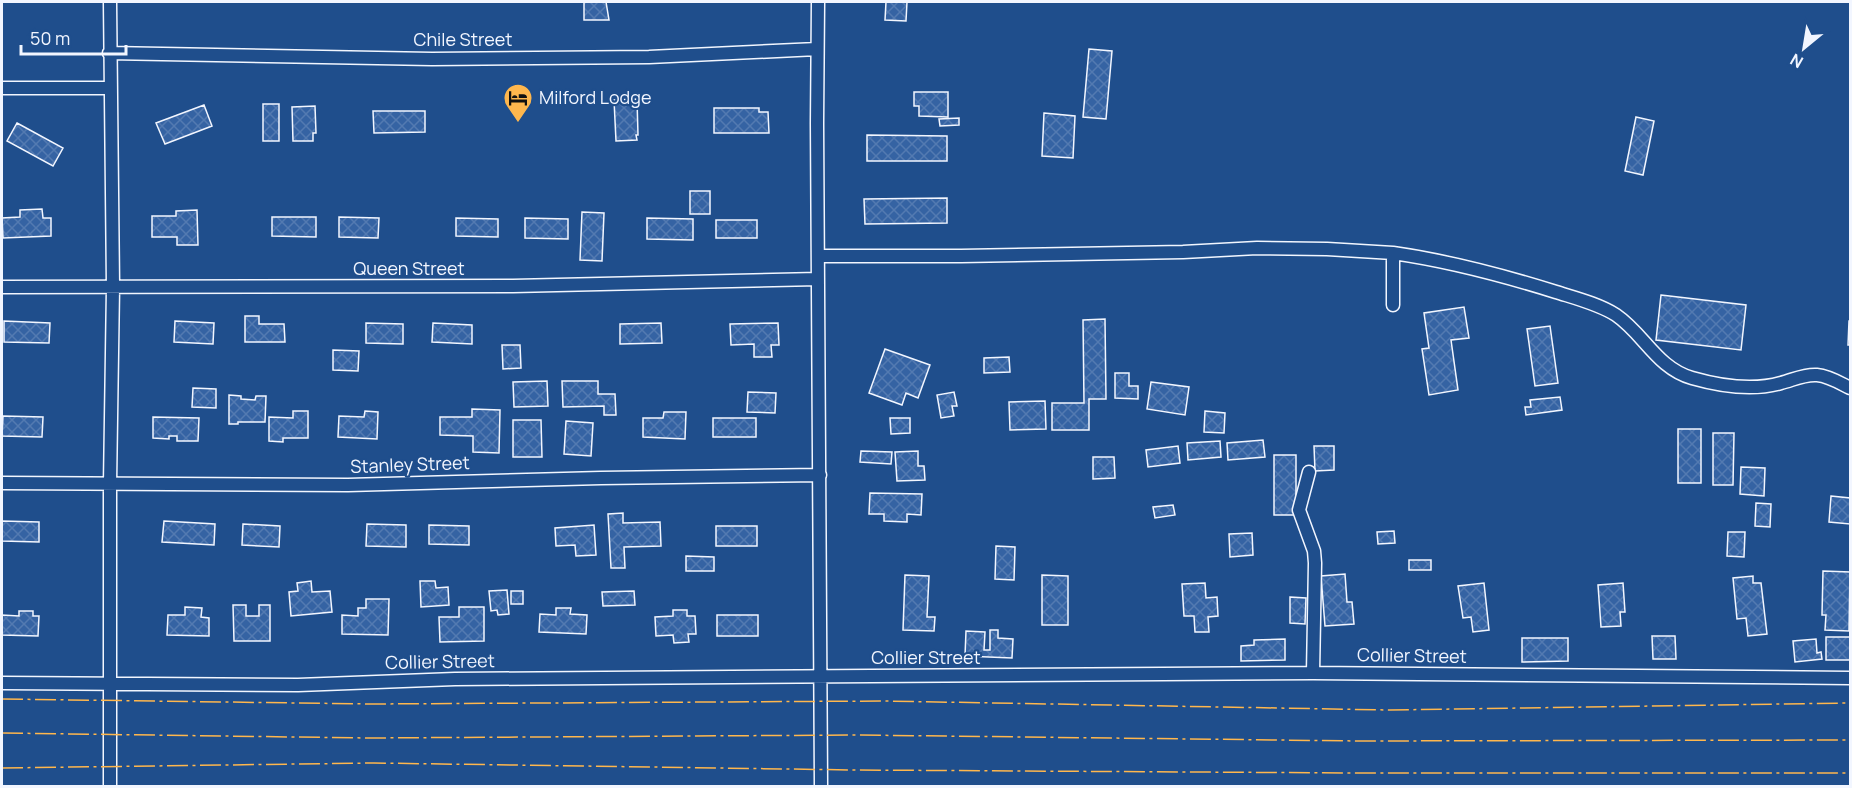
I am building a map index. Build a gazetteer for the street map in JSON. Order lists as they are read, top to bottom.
{
  "streets": {
    "street": [
      "Chile Street",
      "Queen Street",
      "Stanley Street",
      "Collier Street"
    ]
  },
  "places": {
    "hotel": ["Milford Lodge"]
  },
  "scale_bar": "50 m",
  "north": "bottom left"
}
